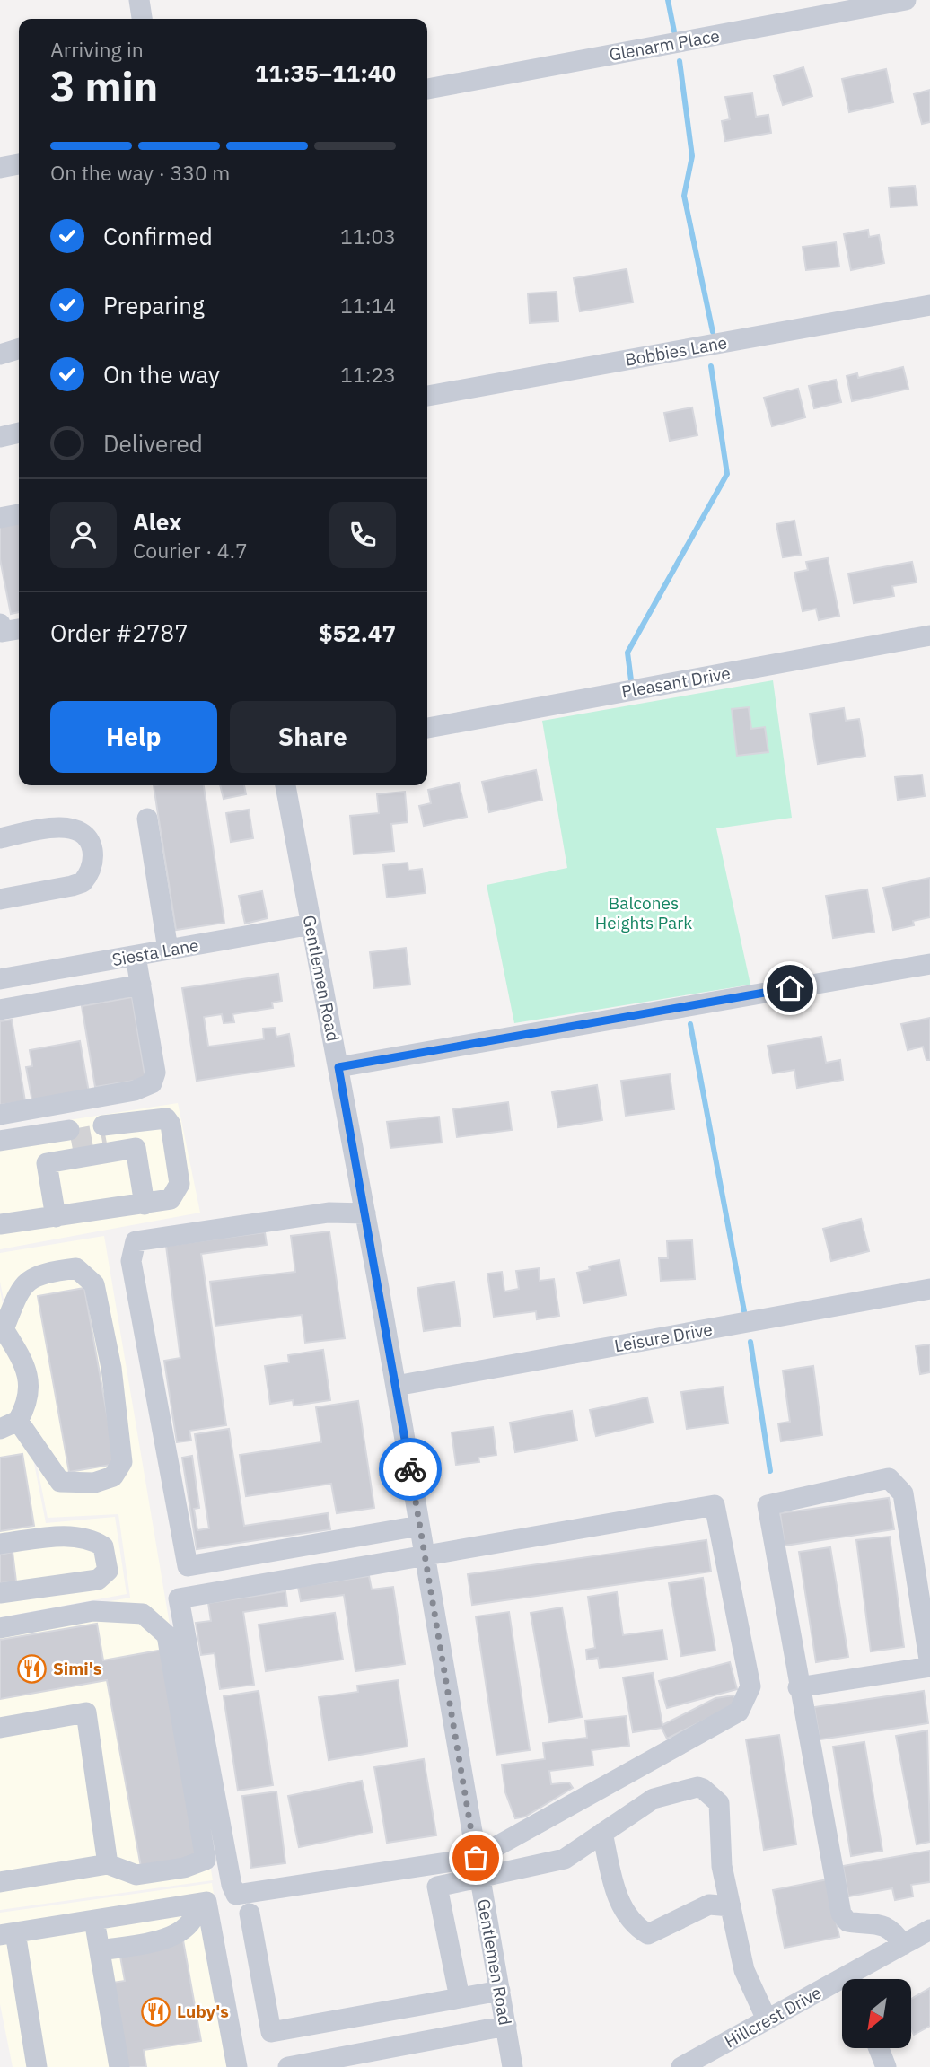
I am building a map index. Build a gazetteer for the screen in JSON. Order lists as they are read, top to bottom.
{
  "streets": {
    "street": [
      "Glenarm Place",
      "Bobbies Lane",
      "Pleasant Drive",
      "Siesta Lane",
      "Gentlemen Road",
      "Leisure Drive",
      "Hillcrest Drive"
    ]
  },
  "crossings": [
    ["Siesta Lane", "Gentlemen Road"],
    ["Gentlemen Road", "Leisure Drive"]
  ],
  "parks": ["Balcones Heights Park"],
  "places": {
    "restaurant": ["Simi's", "Luby's"]
  },
  "north": "bottom left",
  "page": {
    "heading": ["3 min", "Arriving in", "11:35–11:40"],
    "panel": [
      "Alex",
      "Courier · 4.7",
      "Order #2787",
      "$52.47"
    ],
    "bar": "On the way · 330 m",
    "list": [
      ["Confirmed", "11:03"],
      ["Preparing", "11:14"],
      ["On the way", "11:23"],
      "Delivered"
    ],
    "buttons": ["Help", "Share"]
  }
}
